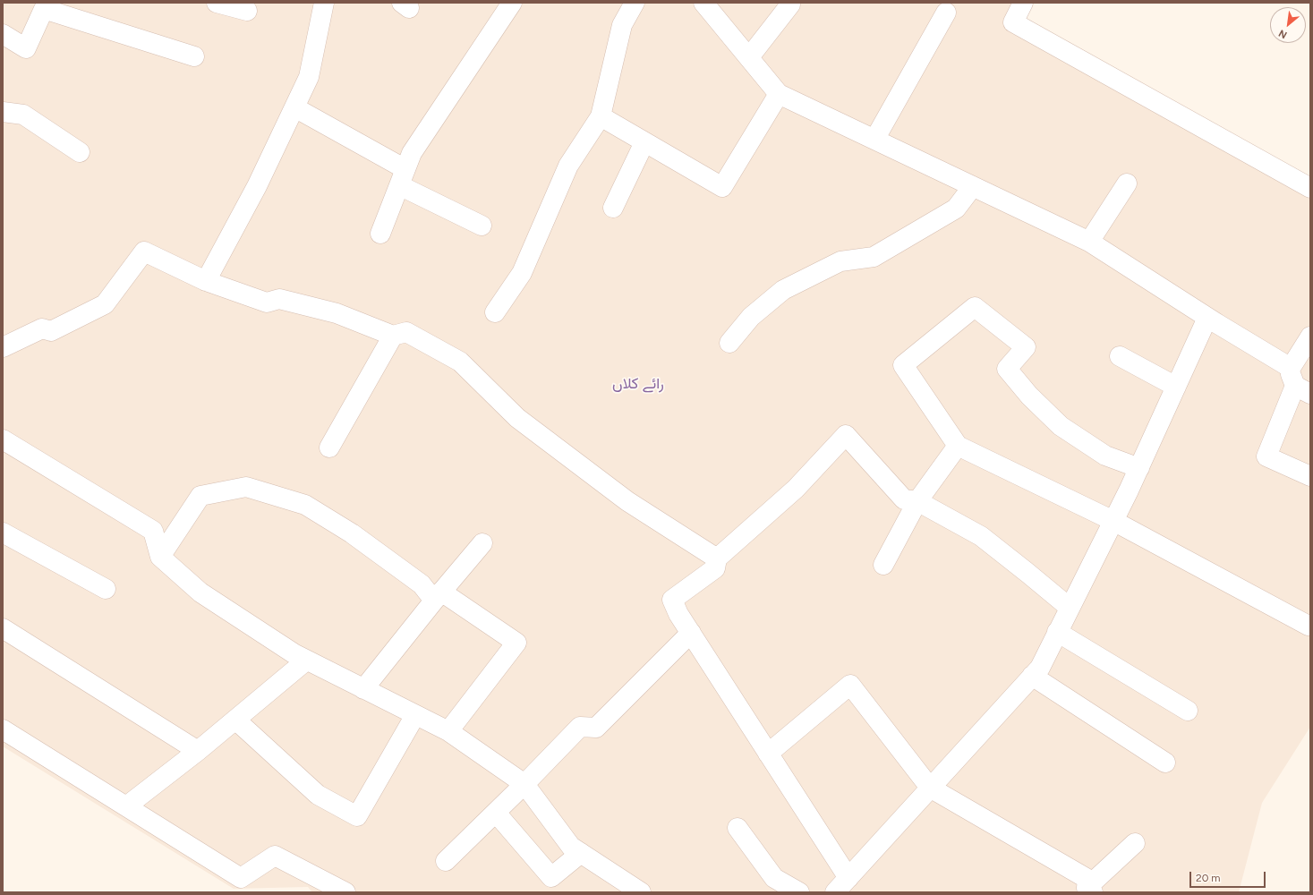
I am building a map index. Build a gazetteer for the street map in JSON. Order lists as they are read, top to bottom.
{
  "districts": ["رائے کلاں"],
  "scale_bar": "20 m",
  "north": "bottom left"
}
